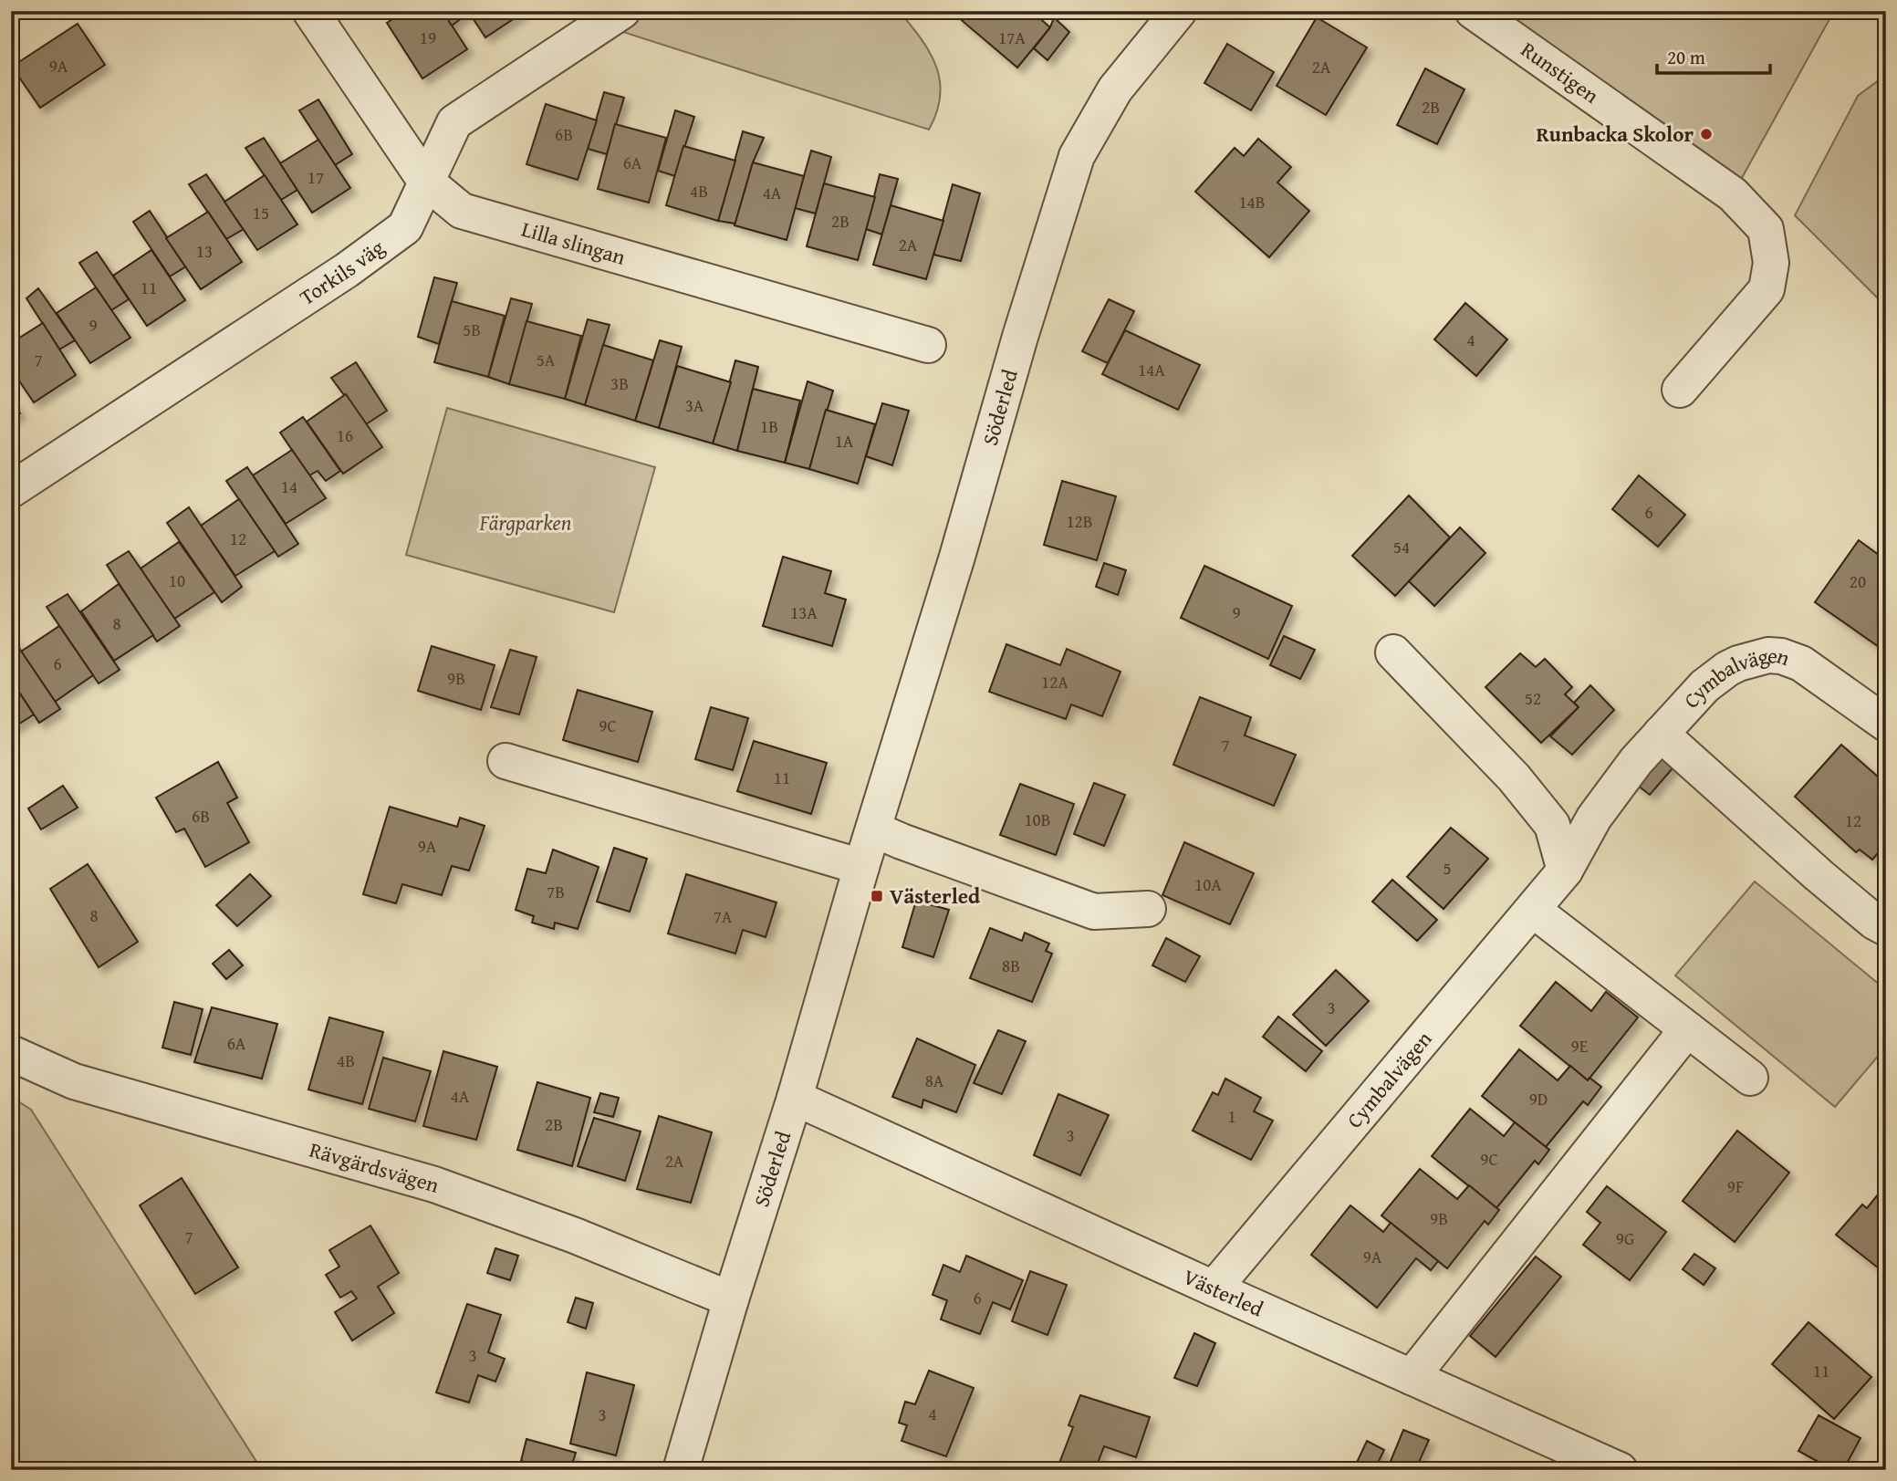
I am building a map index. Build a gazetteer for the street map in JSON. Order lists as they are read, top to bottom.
{
  "streets": {
    "street": [
      "Runstigen",
      "Lilla slingan",
      "Torkils väg",
      "Söderled",
      "Cymbalvägen",
      "Rävgärdsvägen",
      "Västerled"
    ]
  },
  "crossings": [
    ["Lilla slingan", "Torkils väg"],
    ["Söderled", "Rävgärdsvägen"],
    ["Söderled", "Västerled"],
    ["Cymbalvägen", "Västerled"]
  ],
  "parks": ["Färgparken"],
  "places": {
    "other": ["Runbacka Skolor"],
    "transit": ["Västerled"]
  },
  "house_numbers": [
    "19",
    "17A",
    "9A",
    "2A",
    "2B",
    "6B",
    "6A",
    "17",
    "4B",
    "4A",
    "14B",
    "15",
    "2B",
    "2A",
    "13",
    "11",
    "9",
    "5B",
    "4",
    "7",
    "5A",
    "14A",
    "3B",
    "3A",
    "1B",
    "16",
    "1A",
    "14",
    "6",
    "12B",
    "12",
    "54",
    "10",
    "20",
    "13A",
    "9",
    "8",
    "6",
    "9B",
    "12A",
    "52",
    "9C",
    "7",
    "11",
    "6B",
    "10B",
    "12",
    "9A",
    "5",
    "10A",
    "7B",
    "8",
    "7A",
    "8B",
    "3",
    "6A",
    "9E",
    "4B",
    "8A",
    "4A",
    "9D",
    "1",
    "2B",
    "3",
    "9C",
    "2A",
    "9F",
    "9B",
    "7",
    "9G",
    "9A",
    "6",
    "3",
    "11",
    "4",
    "3"
  ],
  "scale_bar": "20 m"
}
